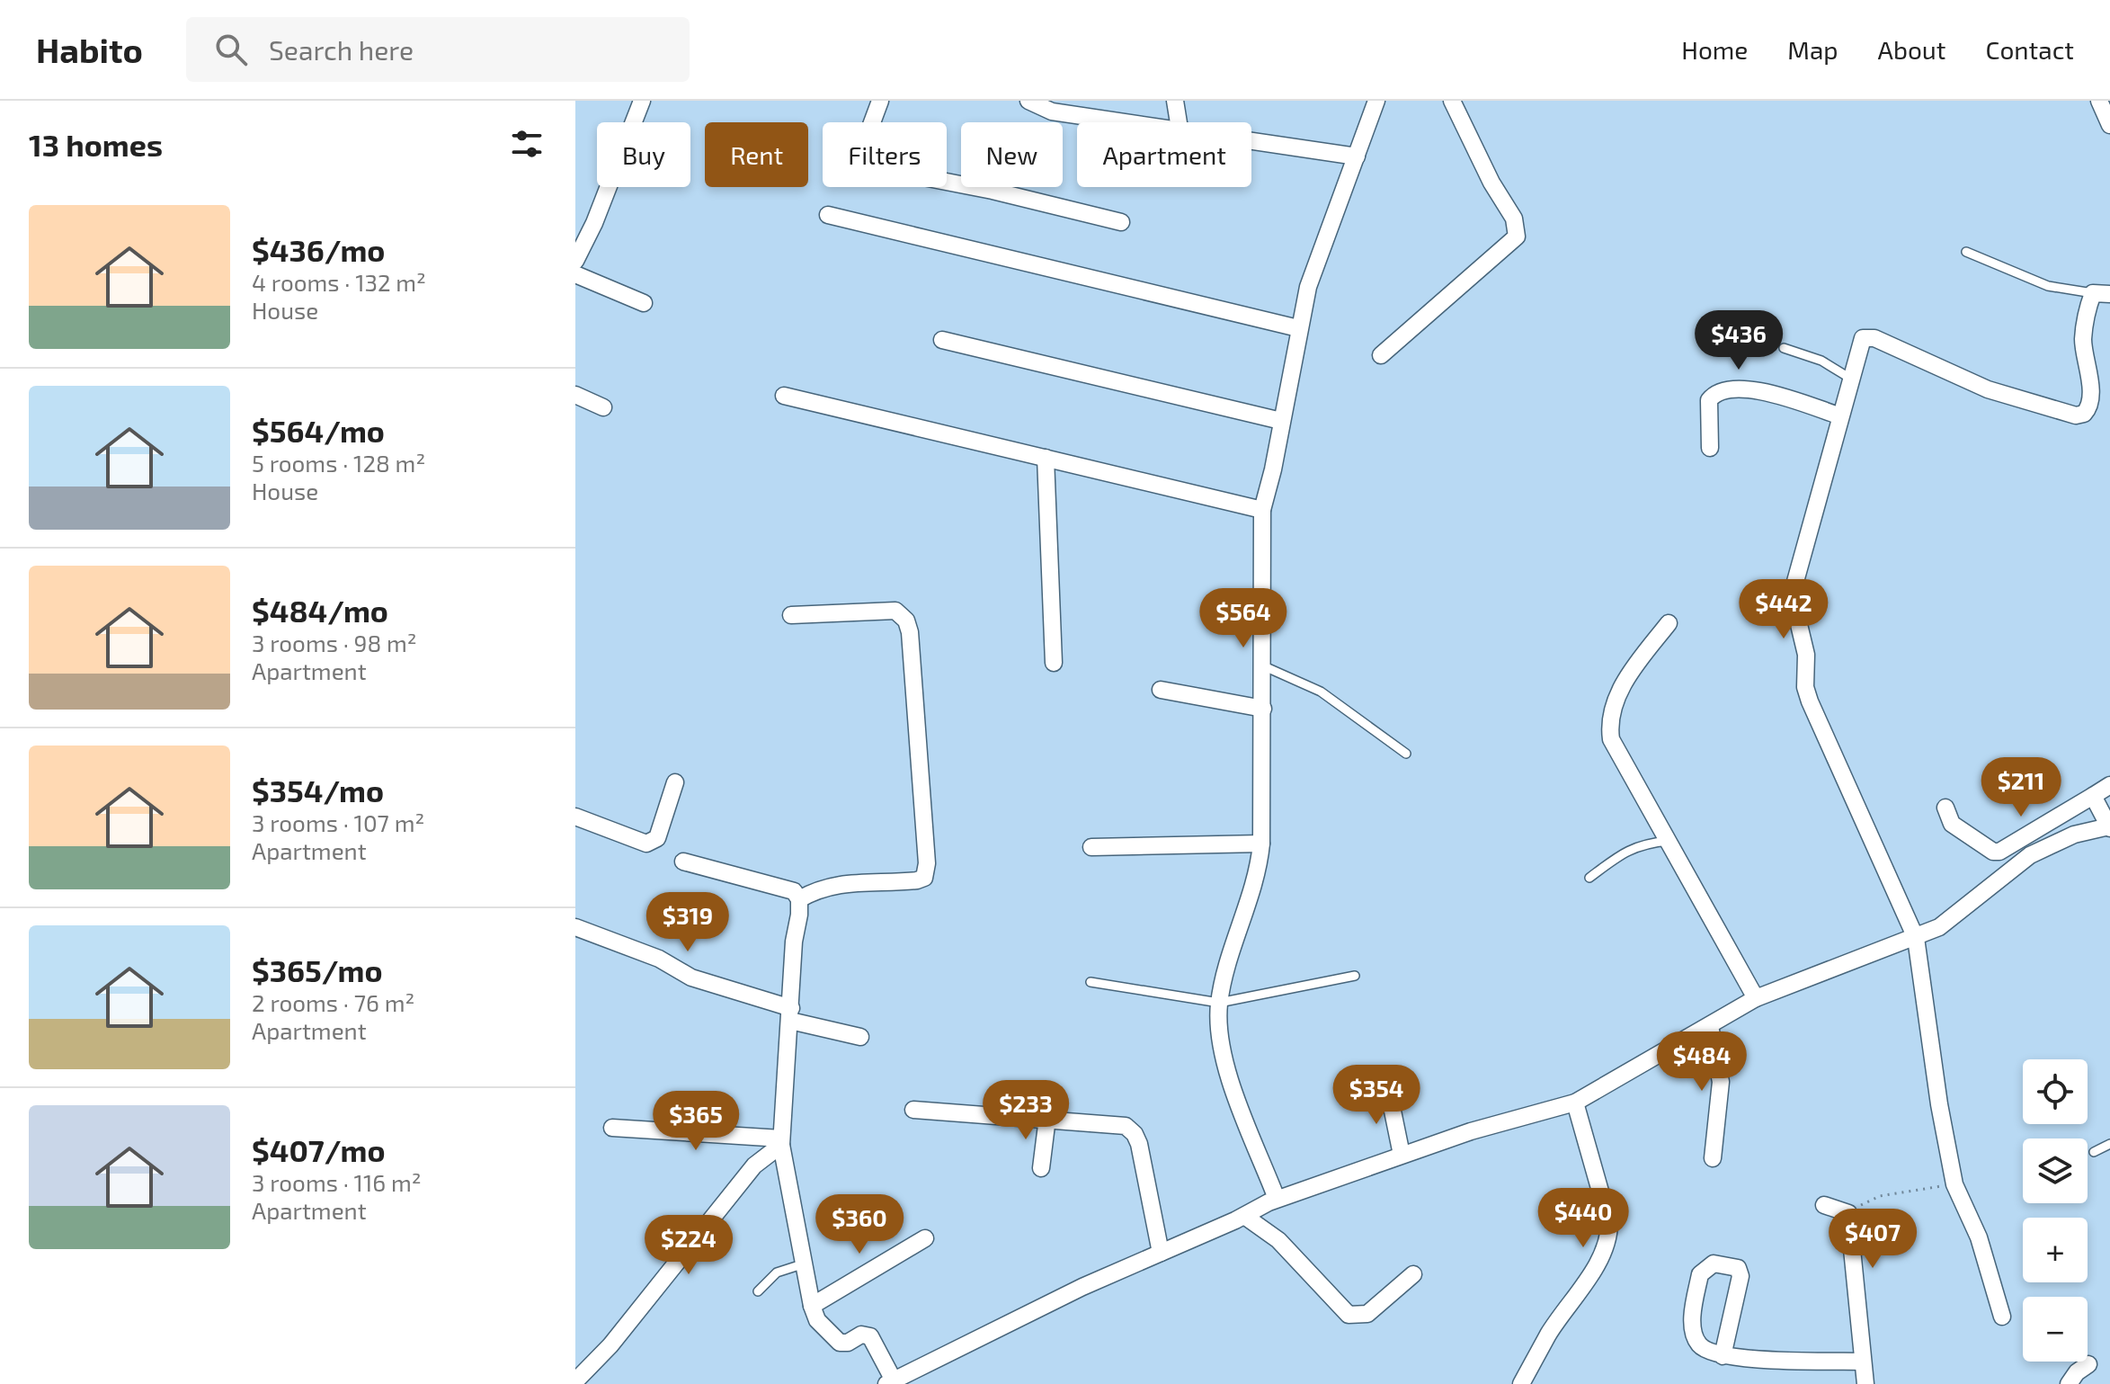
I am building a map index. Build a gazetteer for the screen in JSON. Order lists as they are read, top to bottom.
{
  "page": {
    "header": "Habito",
    "search": "Search here",
    "nav": [
      "Home",
      "Map",
      "About",
      "Contact"
    ],
    "heading": "13 homes",
    "chip": [
      "Buy",
      "Rent",
      "Filters",
      "New",
      "Apartment"
    ],
    "list": [
      {
        "name": "$436/mo",
        "note": "4 rooms · 132 m² · House"
      },
      {
        "name": "$564/mo",
        "note": "5 rooms · 128 m² · House"
      },
      {
        "name": "$484/mo",
        "note": "3 rooms · 98 m² · Apartment"
      },
      {
        "name": "$354/mo",
        "note": "3 rooms · 107 m² · Apartment"
      },
      {
        "name": "$365/mo",
        "note": "2 rooms · 76 m² · Apartment"
      },
      {
        "name": "$407/mo",
        "note": "3 rooms · 116 m² · Apartment"
      }
    ],
    "price": [
      "$436",
      "$442",
      "$564",
      "$211",
      "$319",
      "$484",
      "$354",
      "$233",
      "$365",
      "$440",
      "$360",
      "$407",
      "$224"
    ],
    "map_buttons": ["+", "−"]
  }
}
